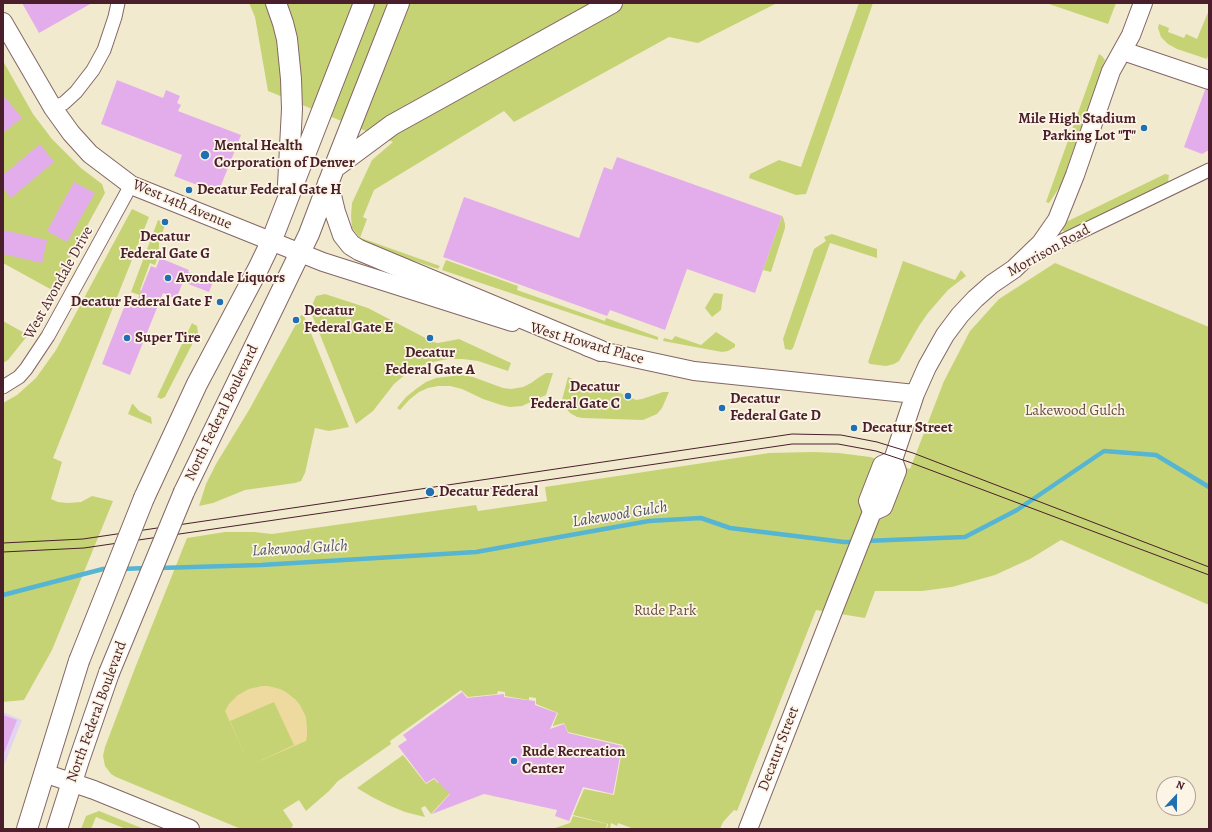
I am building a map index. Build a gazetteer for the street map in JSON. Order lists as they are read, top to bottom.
{
  "streets": {
    "main road": ["North Federal Boulevard"],
    "street": [
      "West 14th Avenue",
      "Morrison Road",
      "West Avondale Drive",
      "West Howard Place",
      "Decatur Street"
    ]
  },
  "crossings": [
    ["West 14th Avenue", "West Avondale Drive"],
    ["West 14th Avenue", "West Howard Place"],
    ["West 14th Avenue", "North Federal Boulevard"],
    ["Morrison Road", "West Howard Place"],
    ["Morrison Road", "Decatur Street"],
    ["West Howard Place", "North Federal Boulevard"],
    ["West Howard Place", "Decatur Street"]
  ],
  "water": ["Lakewood Gulch"],
  "parks": ["Lakewood Gulch", "Rude Park"],
  "places": [
    "Mile High Stadium Parking Lot \"T\"",
    "Mental Health Corporation of Denver",
    "Decatur Federal Gate H",
    "Decatur Federal Gate G",
    "Avondale Liquors",
    "Decatur Federal Gate F",
    "Decatur Federal Gate E",
    "Super Tire",
    "Decatur Federal Gate A",
    "Decatur Federal Gate C",
    "Decatur Federal Gate D",
    "Decatur Street",
    "Decatur Federal",
    "Rude Recreation Center"
  ],
  "north": "top"
}
